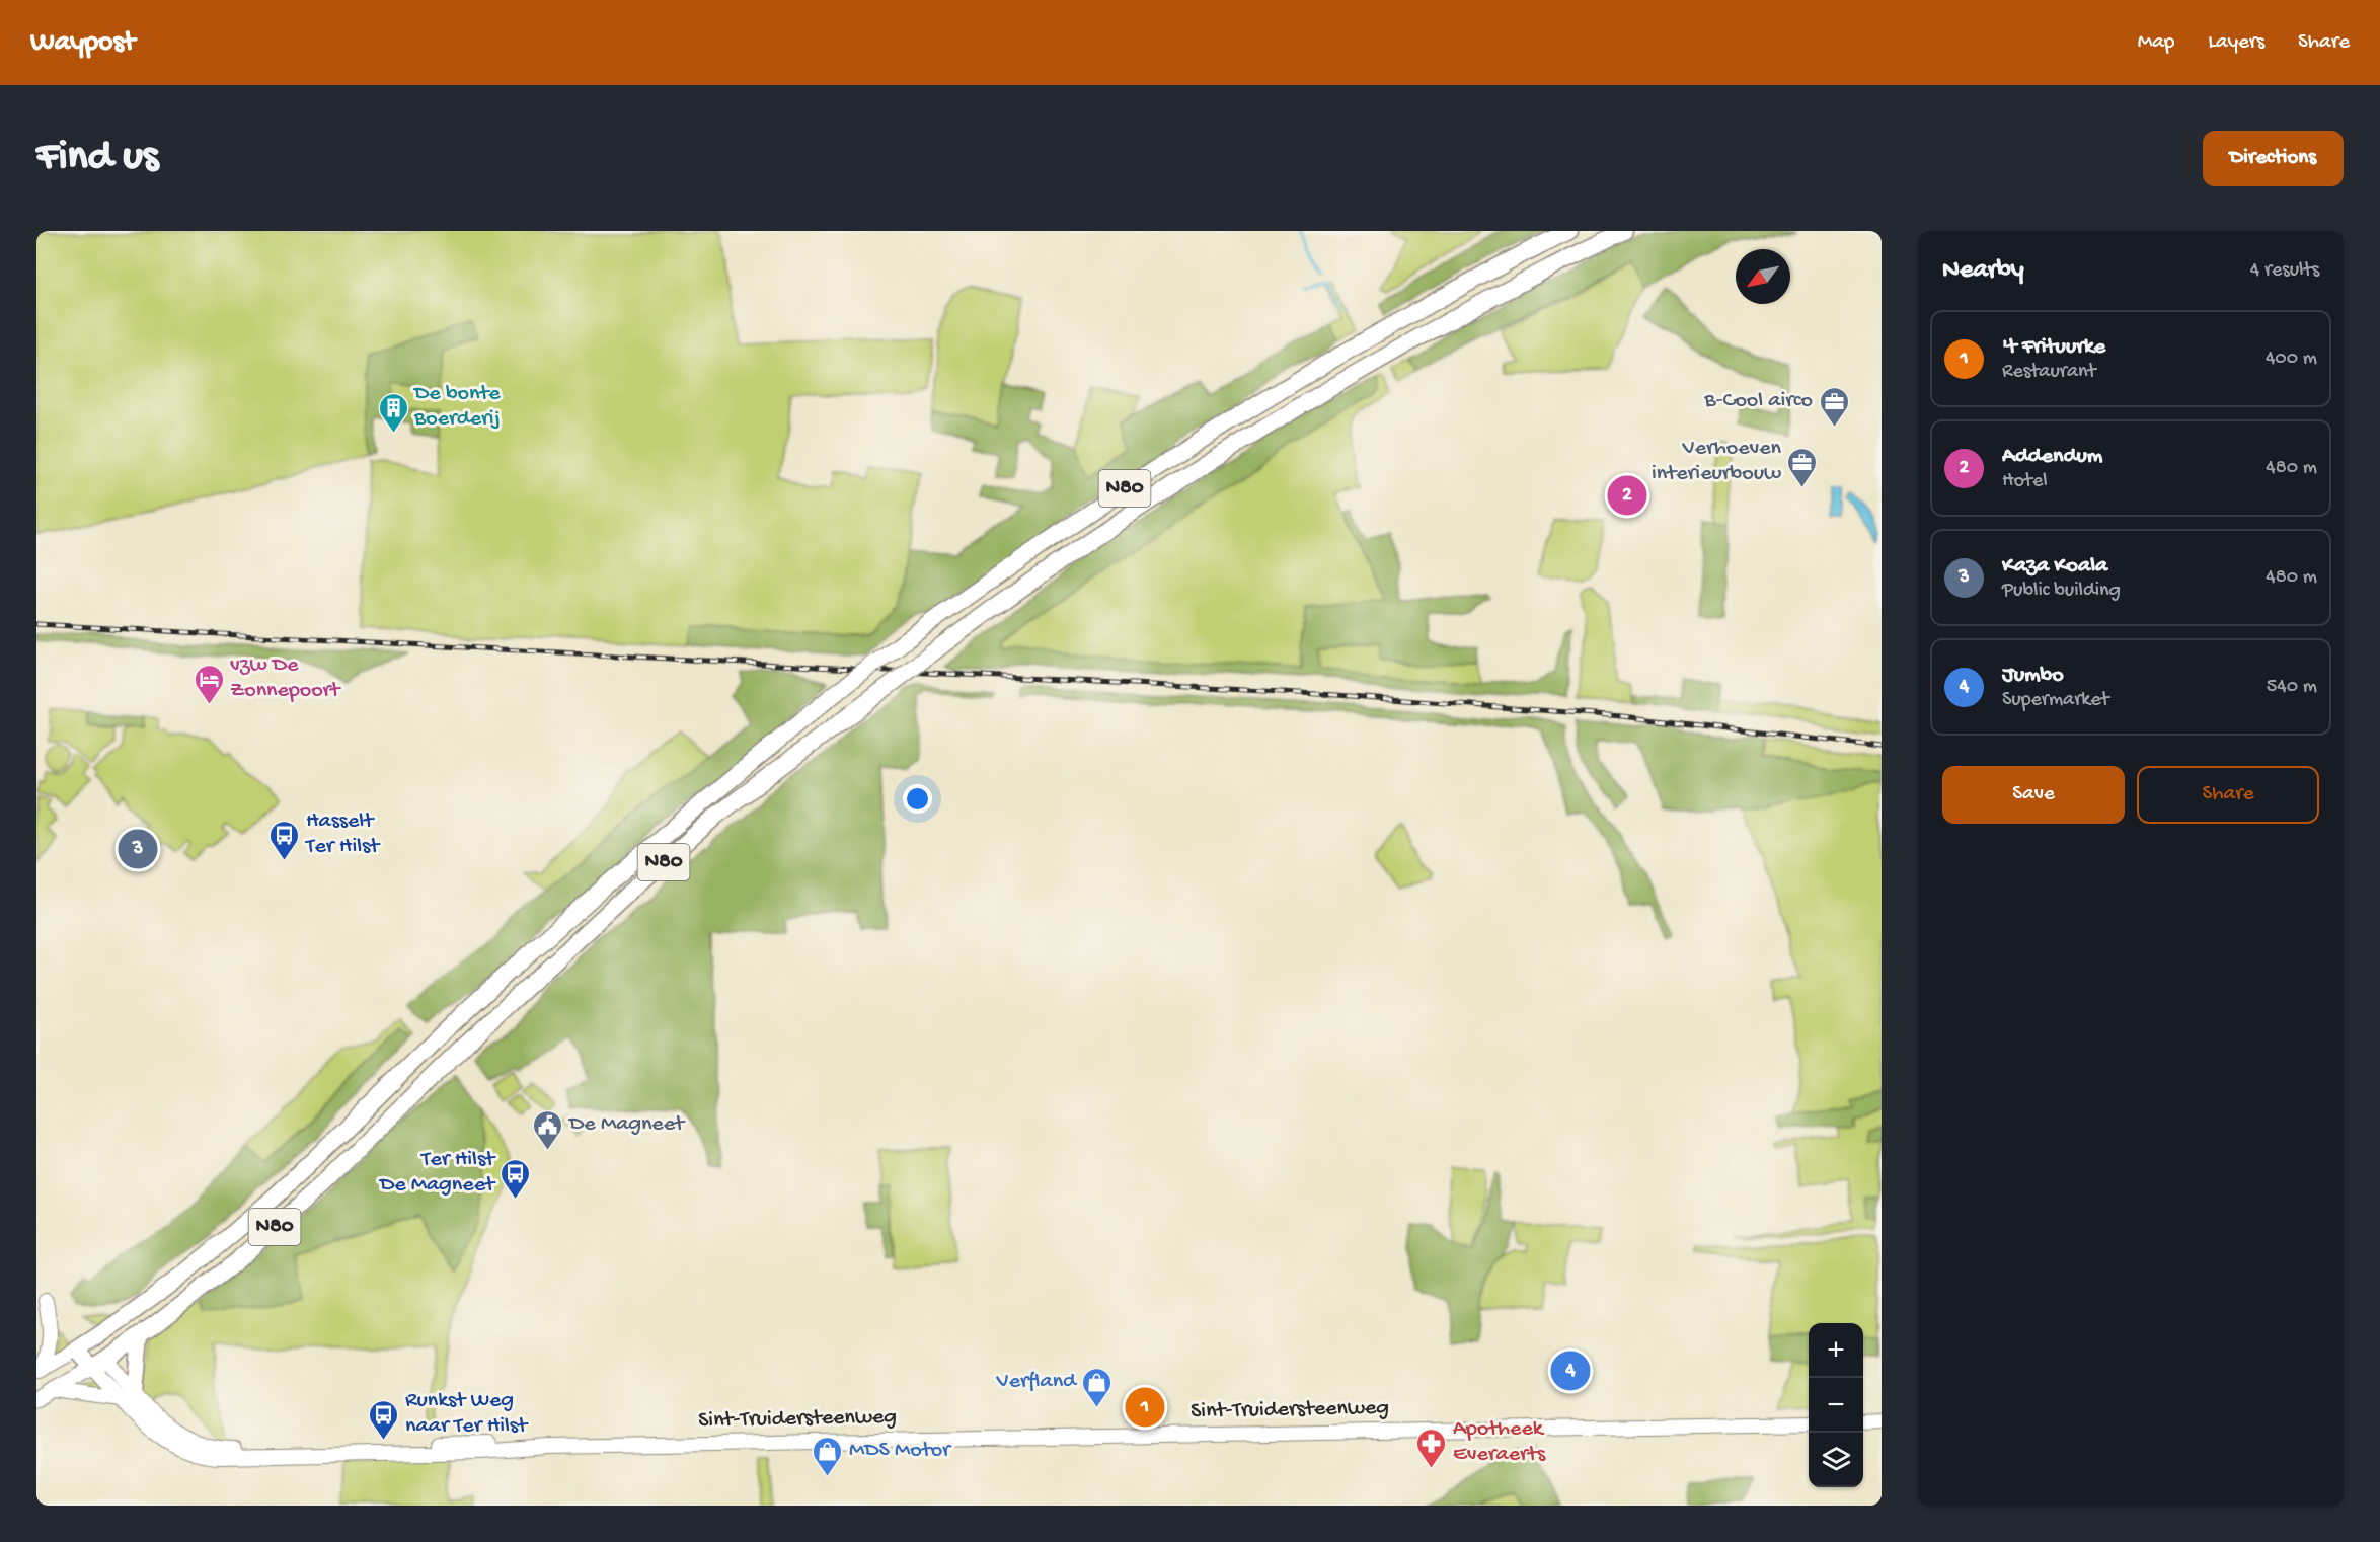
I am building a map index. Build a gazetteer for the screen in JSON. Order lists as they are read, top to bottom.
{
  "streets": {
    "highway": ["N80", "Sint-Truidersteenweg"]
  },
  "crossings": [
    ["N80", "Sint-Truidersteenweg"]
  ],
  "places": {
    "office": ["B-Cool airco", "Verhoeven interieurbouw"],
    "building": ["De bonte Boerderij"],
    "hotel": ["vzw De Zonnepoort"],
    "bus stop": ["Hasselt Ter Hilst", "Ter Hilst De Magneet", "Runkst Weg naar Ter Hilst"],
    "public building": ["De Magneet"],
    "shop": ["Verfland", "MDS Motor"],
    "pharmacy": ["Apotheek Everaerts"]
  },
  "north": "bottom left",
  "page": {
    "header": "Waypost",
    "nav": ["Map", "Layers", "Share"],
    "buttons": [
      "Directions",
      ["Save", "Share"]
    ],
    "title": "Find us",
    "heading": ["Nearby", "4 results"],
    "list": [
      {
        "mark": "1",
        "name": "'t Frituurke",
        "note": "Restaurant",
        "value": "400 m"
      },
      {
        "mark": "2",
        "name": "Addendum",
        "note": "Hotel",
        "value": "480 m"
      },
      {
        "mark": "3",
        "name": "Kaza Koala",
        "note": "Public building",
        "value": "480 m"
      },
      {
        "mark": "4",
        "name": "Jumbo",
        "note": "Supermarket",
        "value": "540 m"
      }
    ],
    "pins": [
      "2",
      "3",
      "4",
      "1"
    ],
    "map_buttons": ["+", "−"]
  }
}
